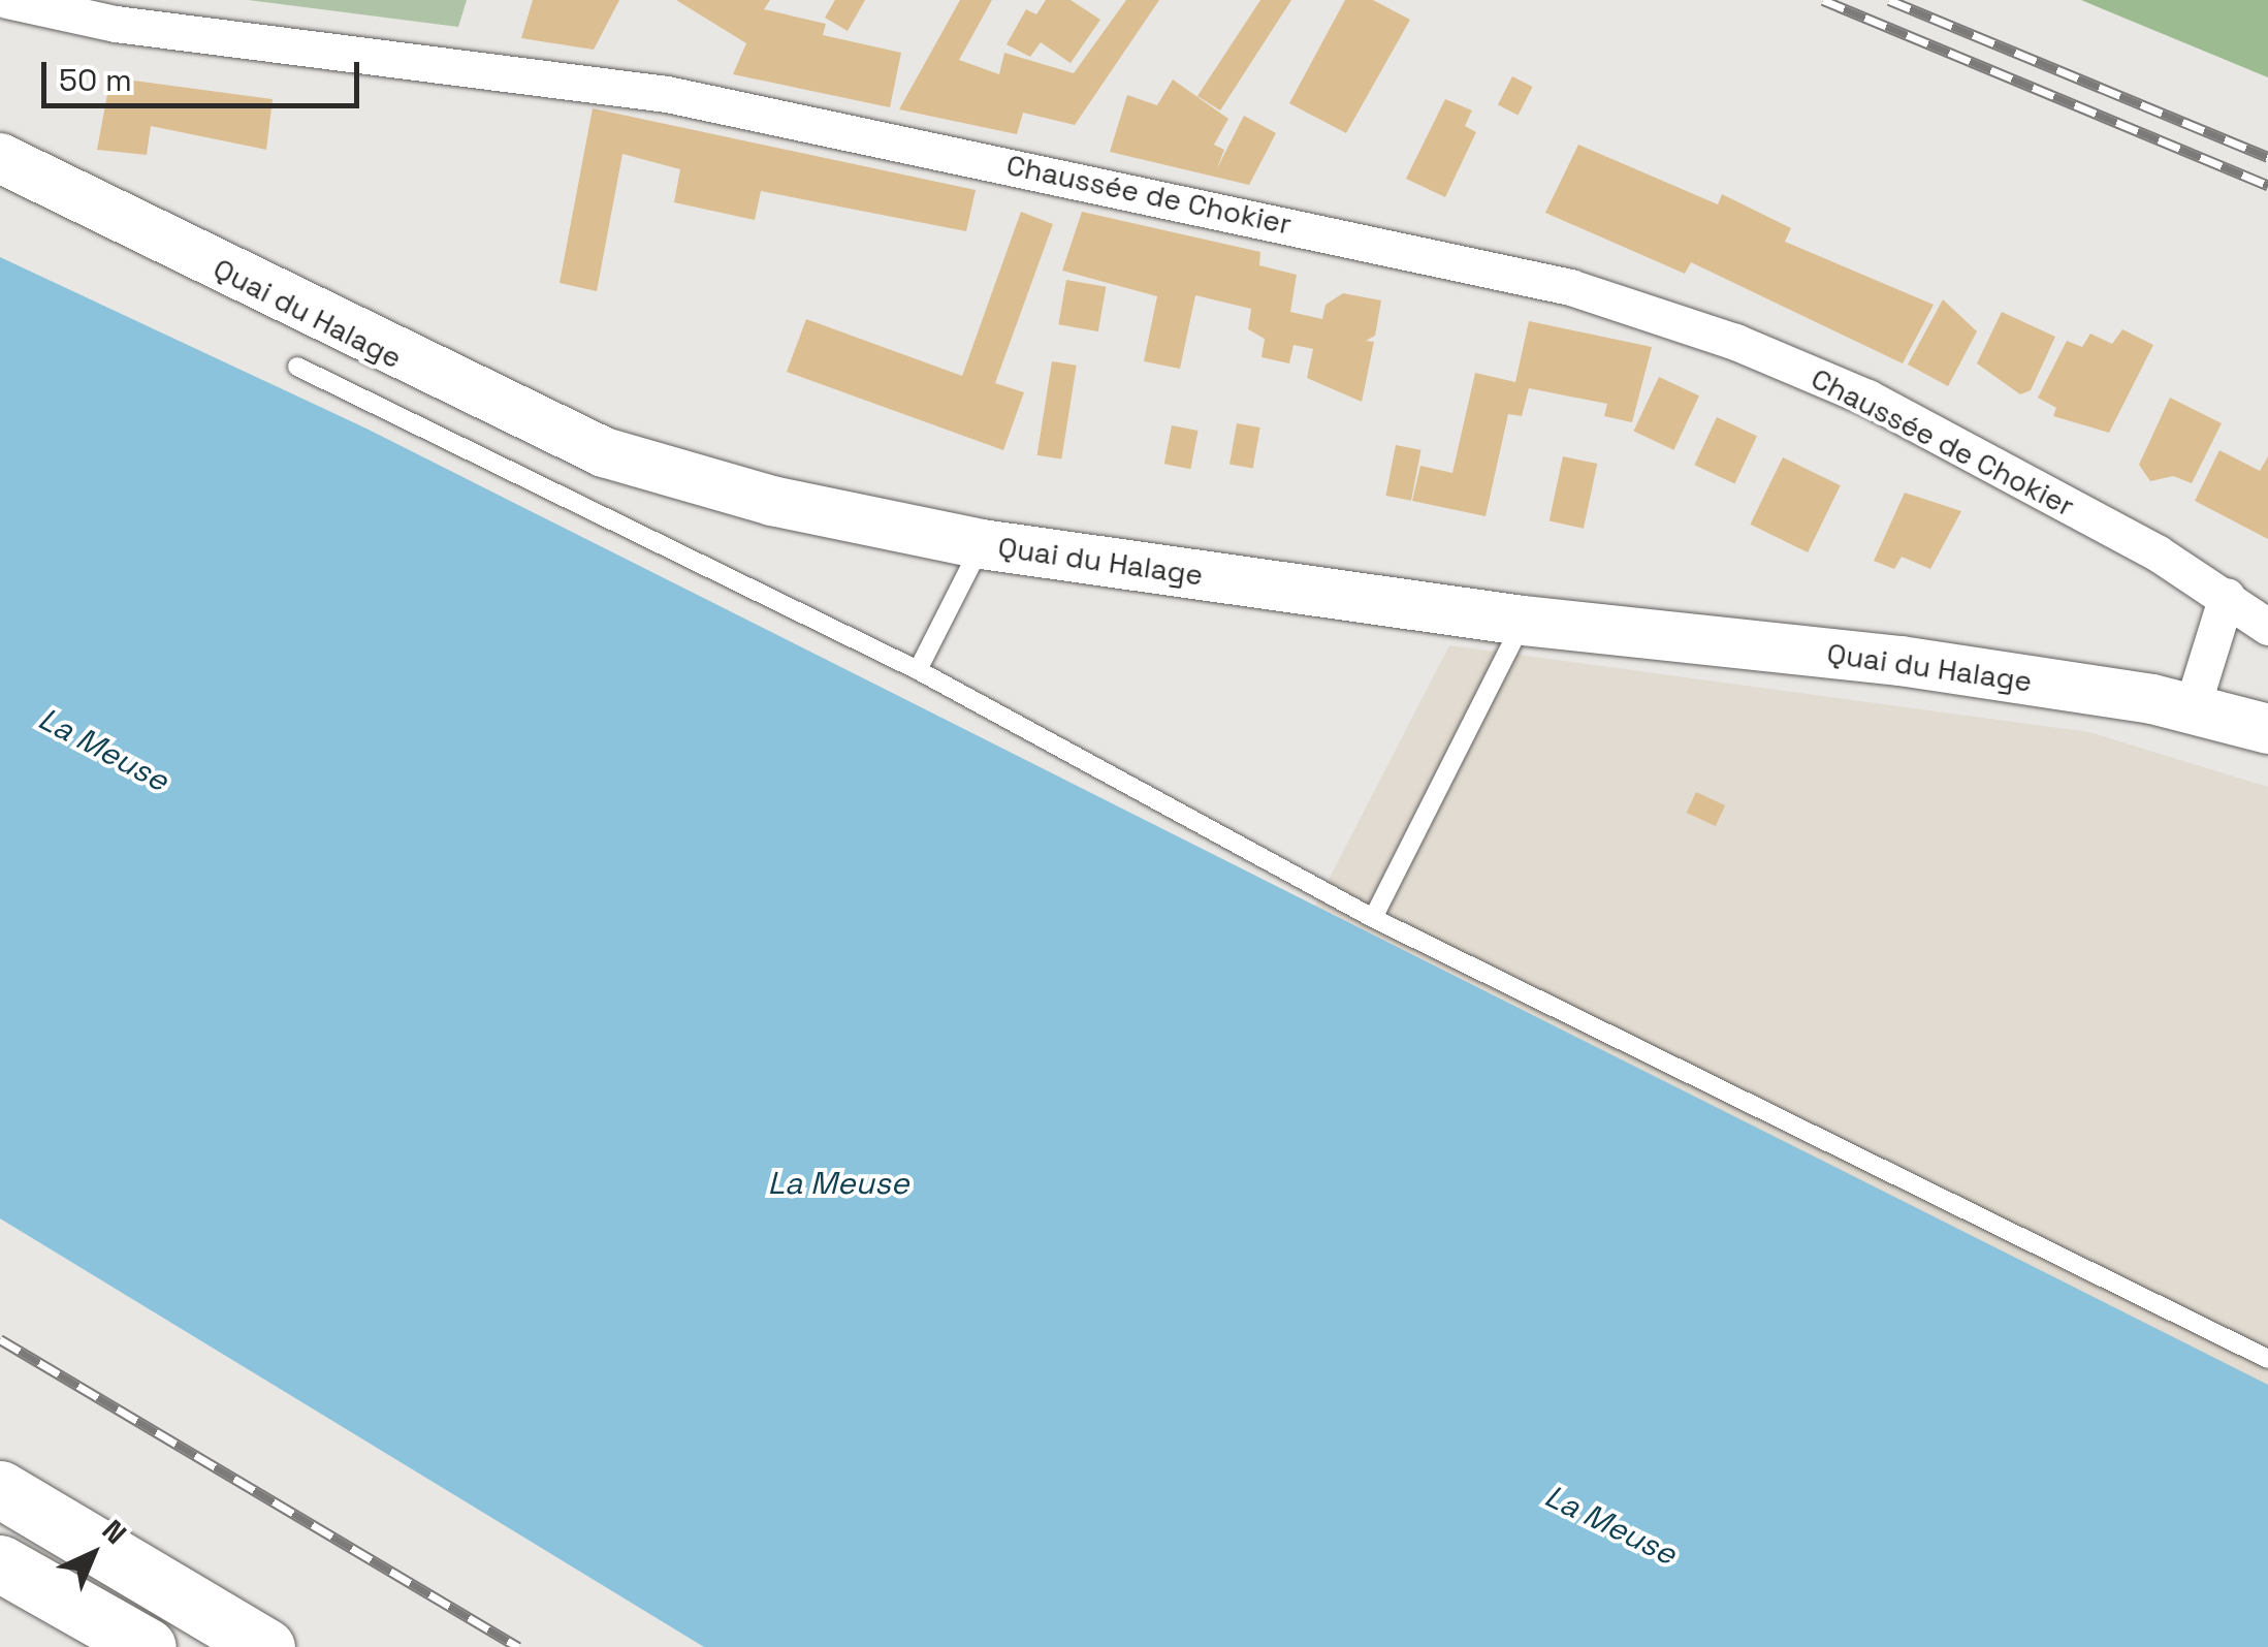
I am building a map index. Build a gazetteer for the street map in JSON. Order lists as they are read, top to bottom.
{
  "streets": {
    "main road": ["Quai du Halage"],
    "street": ["Chaussée de Chokier"]
  },
  "water": ["La Meuse"],
  "scale_bar": "50 m",
  "north": "top right"
}
